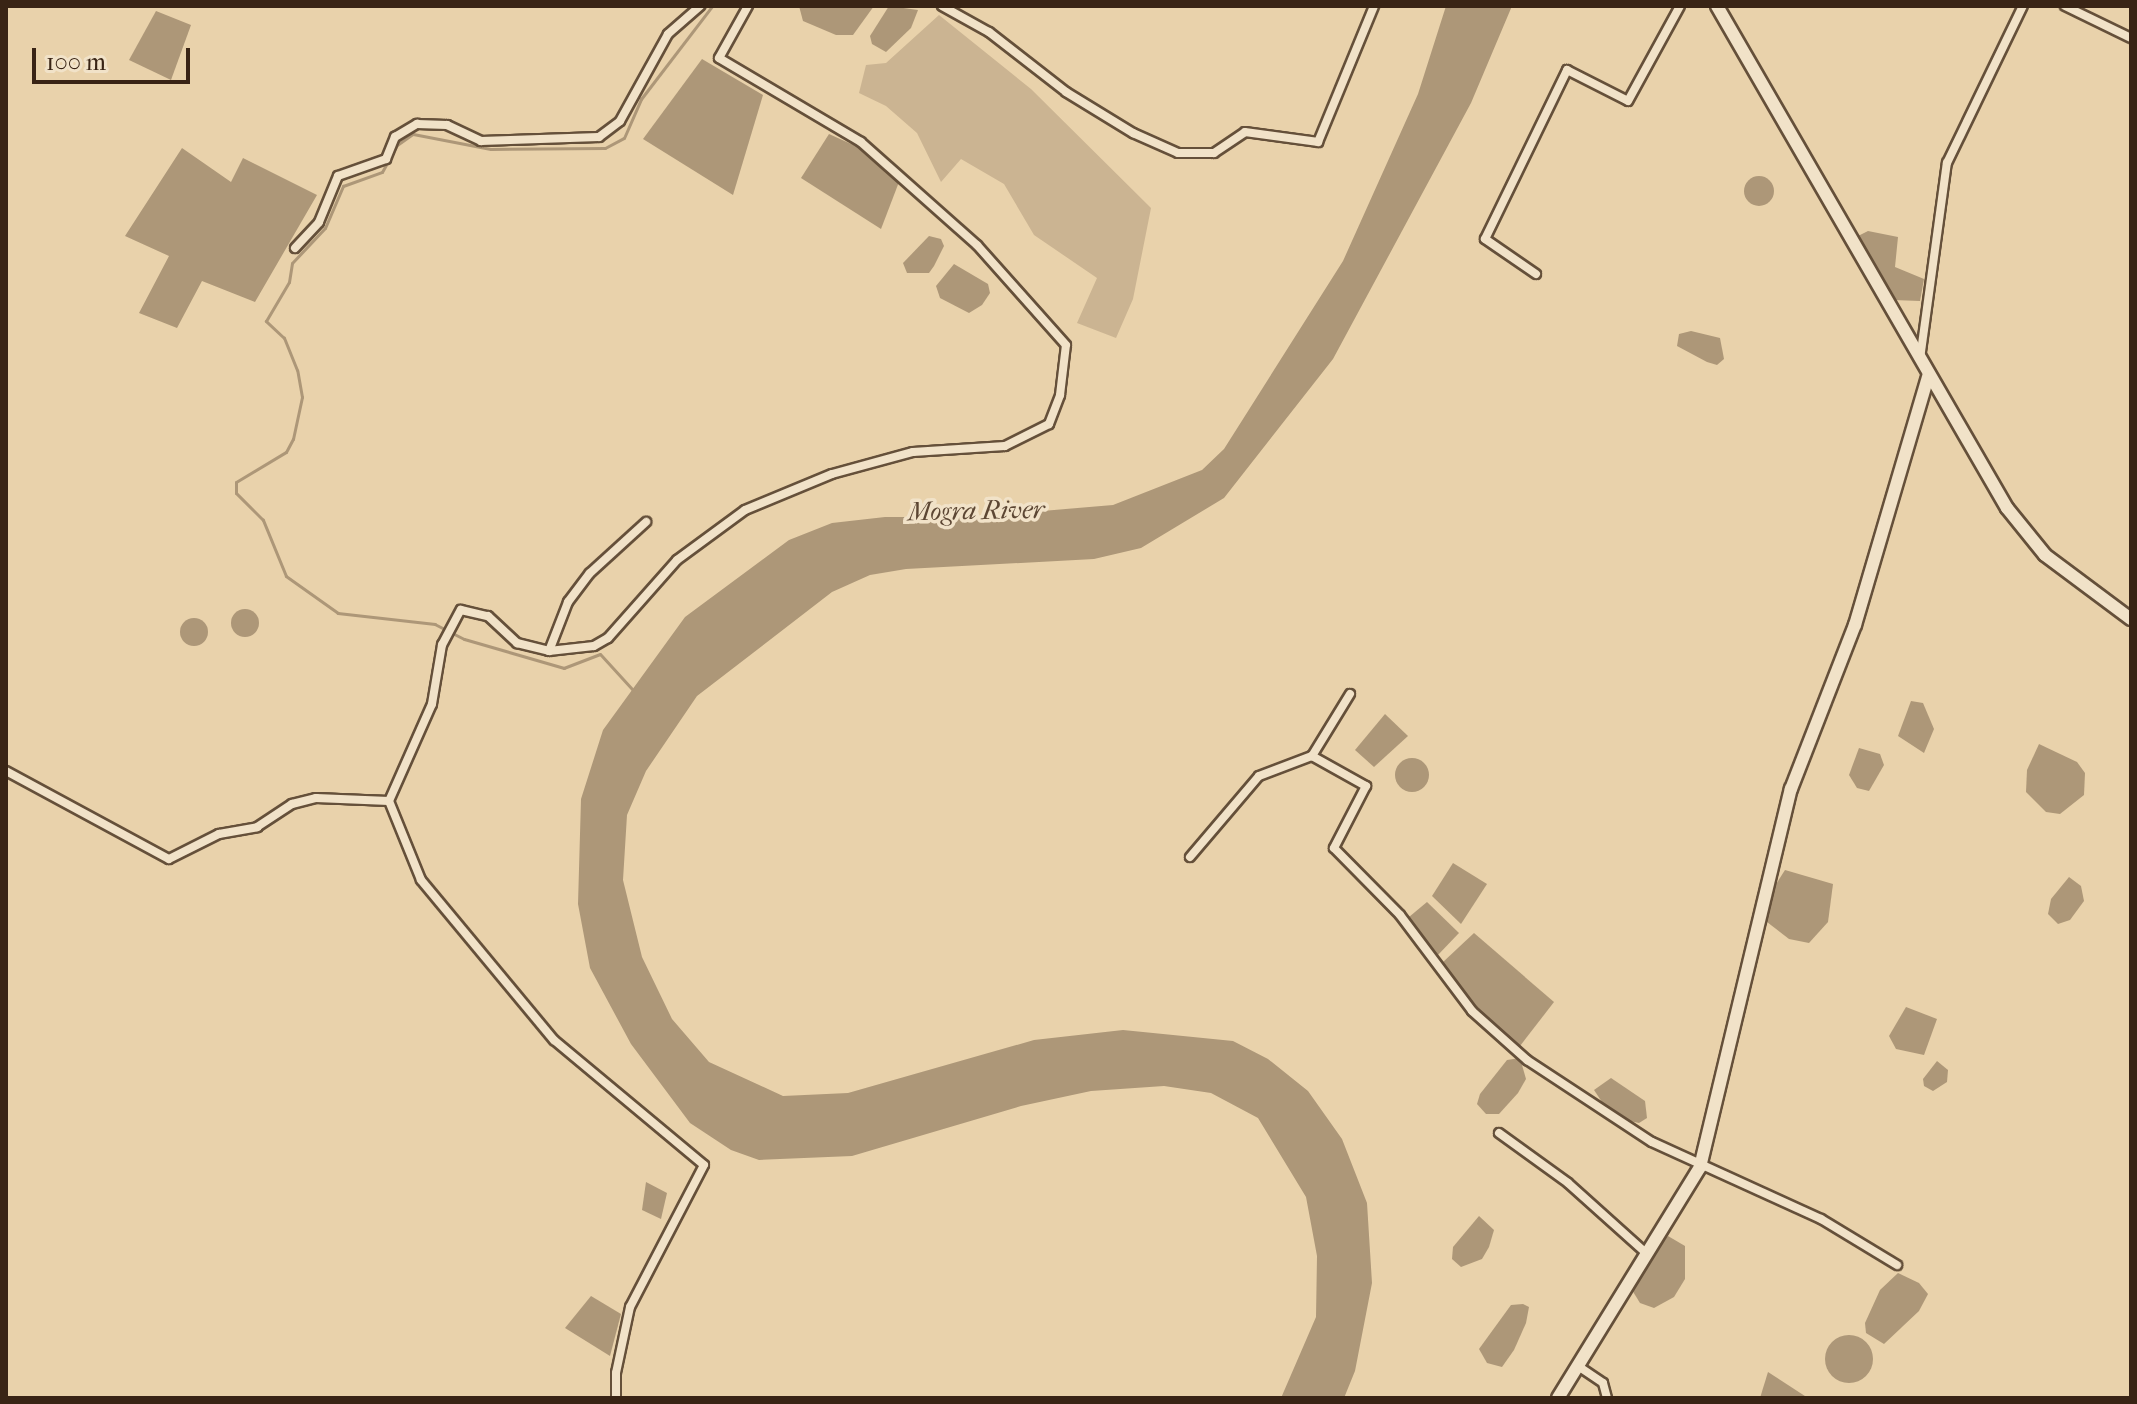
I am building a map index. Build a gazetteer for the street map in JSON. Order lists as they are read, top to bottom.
{
  "water": ["Mogra River"],
  "scale_bar": "100 m"
}
